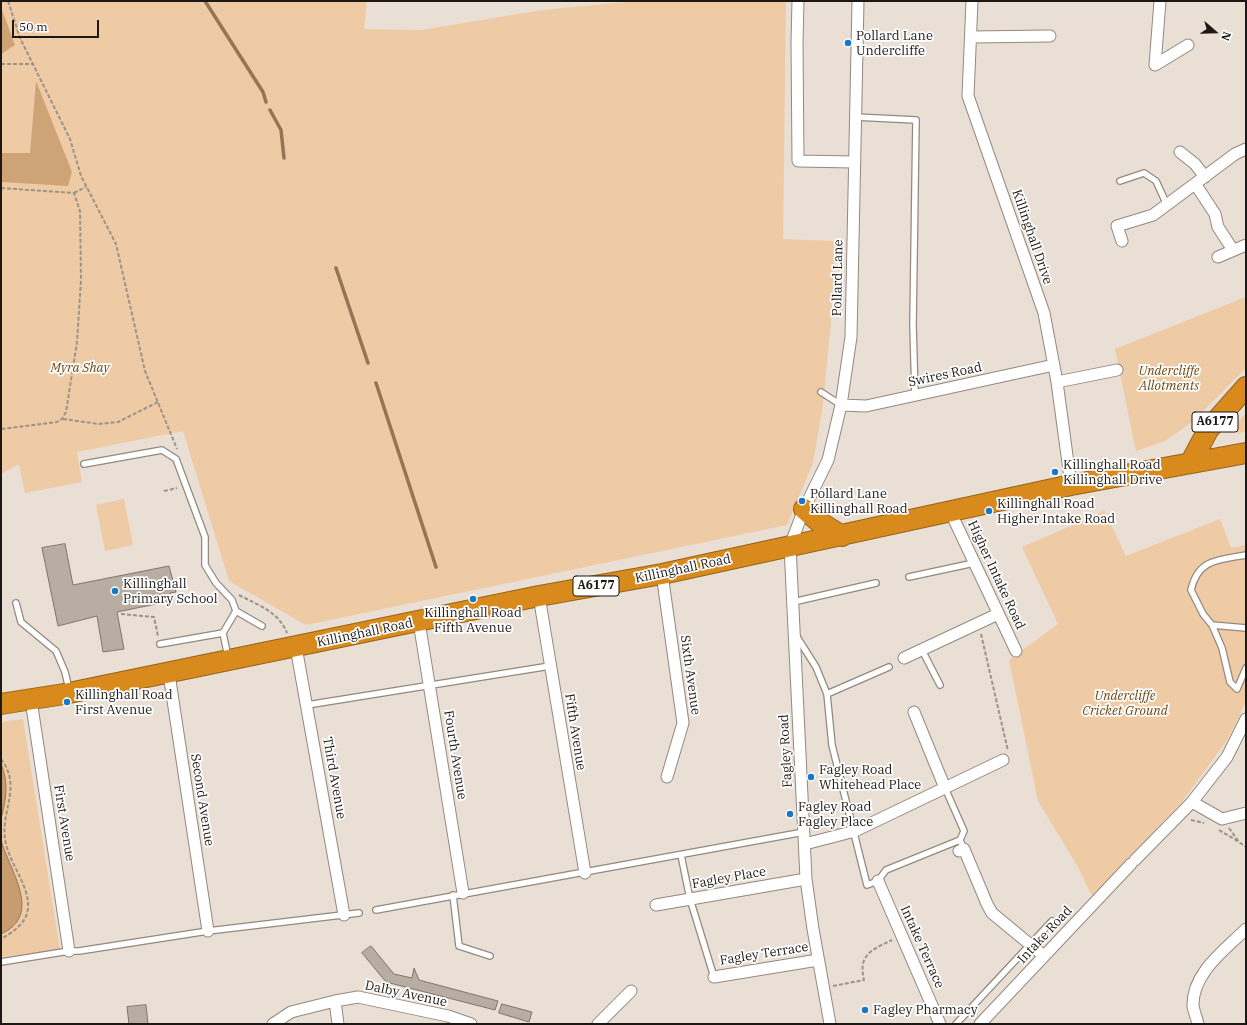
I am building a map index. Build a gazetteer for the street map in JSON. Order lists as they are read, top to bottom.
{
  "streets": {
    "highway": ["A6177", "Killinghall Road"],
    "street": [
      "Killinghall Drive",
      "Pollard Lane",
      "Swires Road",
      "Higher Intake Road",
      "Sixth Avenue",
      "Fifth Avenue",
      "Fagley Road",
      "Fourth Avenue",
      "Third Avenue",
      "Second Avenue",
      "First Avenue",
      "Fagley Place",
      "Intake Road",
      "Intake Terrace",
      "Fagley Terrace",
      "Dalby Avenue"
    ]
  },
  "crossings": [
    ["Killinghall Drive", "Swires Road"],
    ["Killinghall Drive", "Killinghall Road"],
    ["Pollard Lane", "Swires Road"],
    ["Pollard Lane", "Killinghall Road"],
    ["Pollard Lane", "Fagley Road"],
    ["A6177", "Killinghall Road"],
    ["Killinghall Road", "Higher Intake Road"],
    ["Killinghall Road", "Sixth Avenue"],
    ["Killinghall Road", "Fifth Avenue"],
    ["Killinghall Road", "Fagley Road"],
    ["Killinghall Road", "Fourth Avenue"],
    ["Killinghall Road", "Third Avenue"],
    ["Killinghall Road", "Second Avenue"],
    ["Killinghall Road", "First Avenue"],
    ["Fagley Road", "Fagley Place"],
    ["Fagley Road", "Fagley Terrace"]
  ],
  "parks": ["Myra Shay", "Undercliffe Allotments", "Undercliffe Cricket Ground"],
  "places": [
    "Pollard Lane Undercliffe",
    "Killinghall Road Killinghall Drive",
    "Pollard Lane Killinghall Road",
    "Killinghall Road Higher Intake Road",
    "Killinghall Primary School",
    "Killinghall Road Fifth Avenue",
    "Killinghall Road First Avenue",
    "Fagley Road Whitehead Place",
    "Fagley Road Fagley Place",
    "Fagley Pharmacy"
  ],
  "scale_bar": "50 m",
  "north": "right"
}
